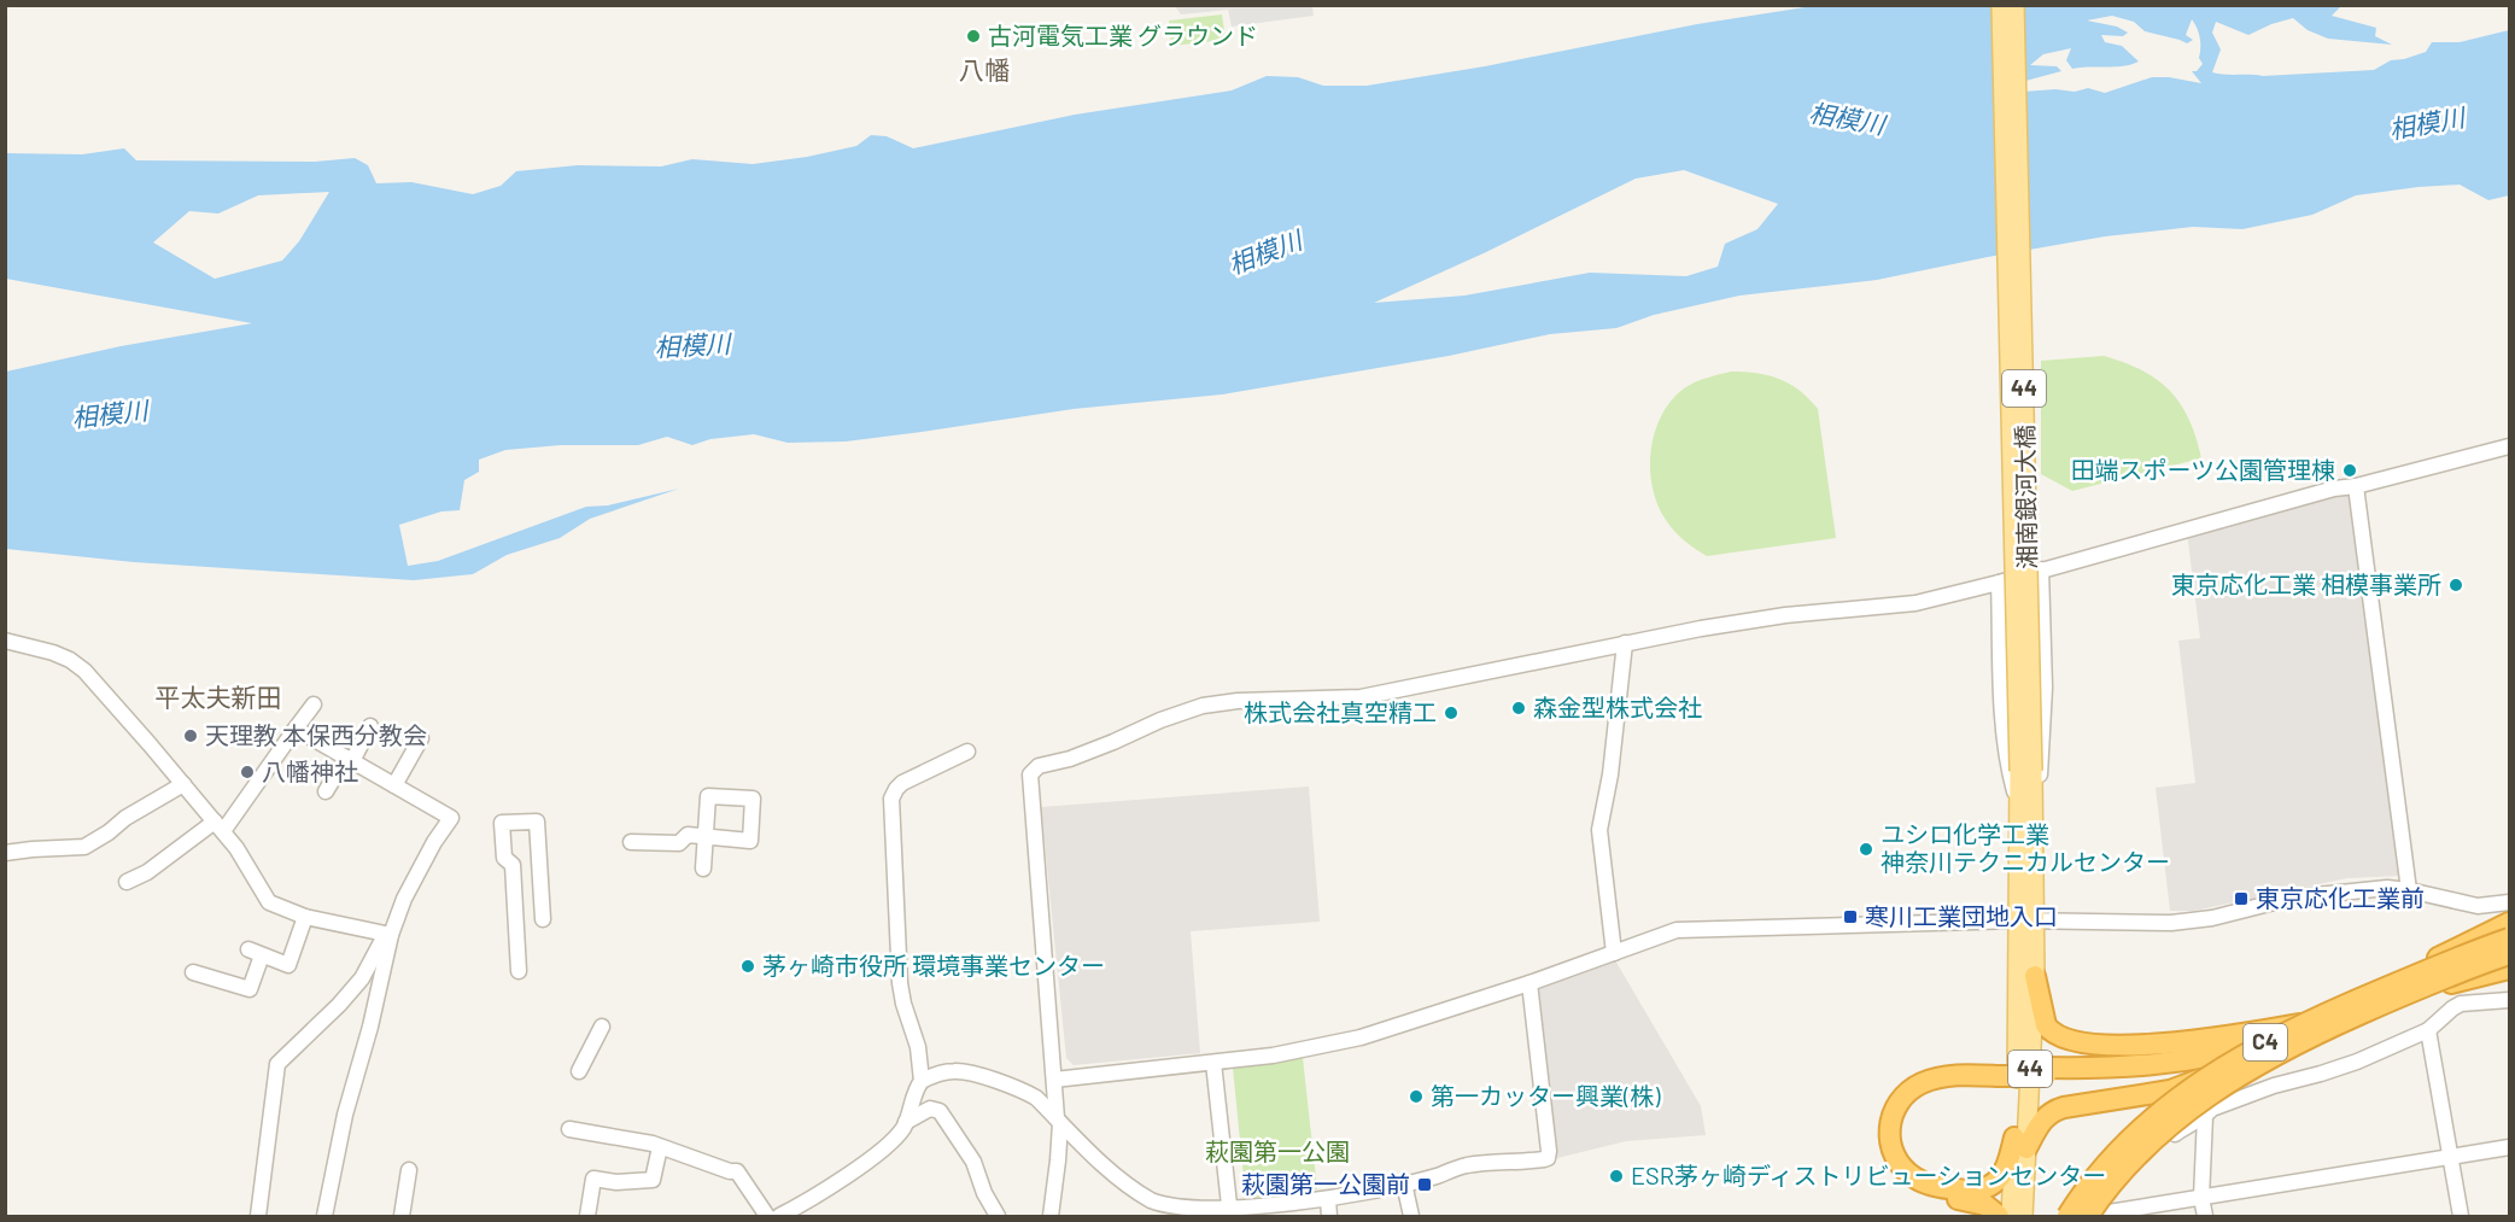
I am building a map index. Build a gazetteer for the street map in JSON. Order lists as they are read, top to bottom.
{
  "streets": {
    "highway": ["C4"],
    "main road": ["44", "湘南銀河大橋"]
  },
  "crossings": [
    ["44", "湘南銀河大橋"]
  ],
  "districts": ["八幡", "平太夫新田"],
  "water": ["相模川"],
  "parks": ["萩園第一公園"],
  "places": {
    "other": [
      "古河電気工業 グラウンド",
      "田端スポーツ公園管理棟",
      "東京応化工業 相模事業所",
      "森金型株式会社",
      "株式会社真空精工",
      "天理教 本保西分教会",
      "八幡神社",
      "ユシロ化学工業 神奈川テクニカルセンター",
      "茅ヶ崎市役所 環境事業センター",
      "第一カッター興業(株)",
      "ESR茅ヶ崎ディストリビューションセンター"
    ],
    "transit": ["東京応化工業前", "寒川工業団地入口", "萩園第一公園前"]
  }
}
